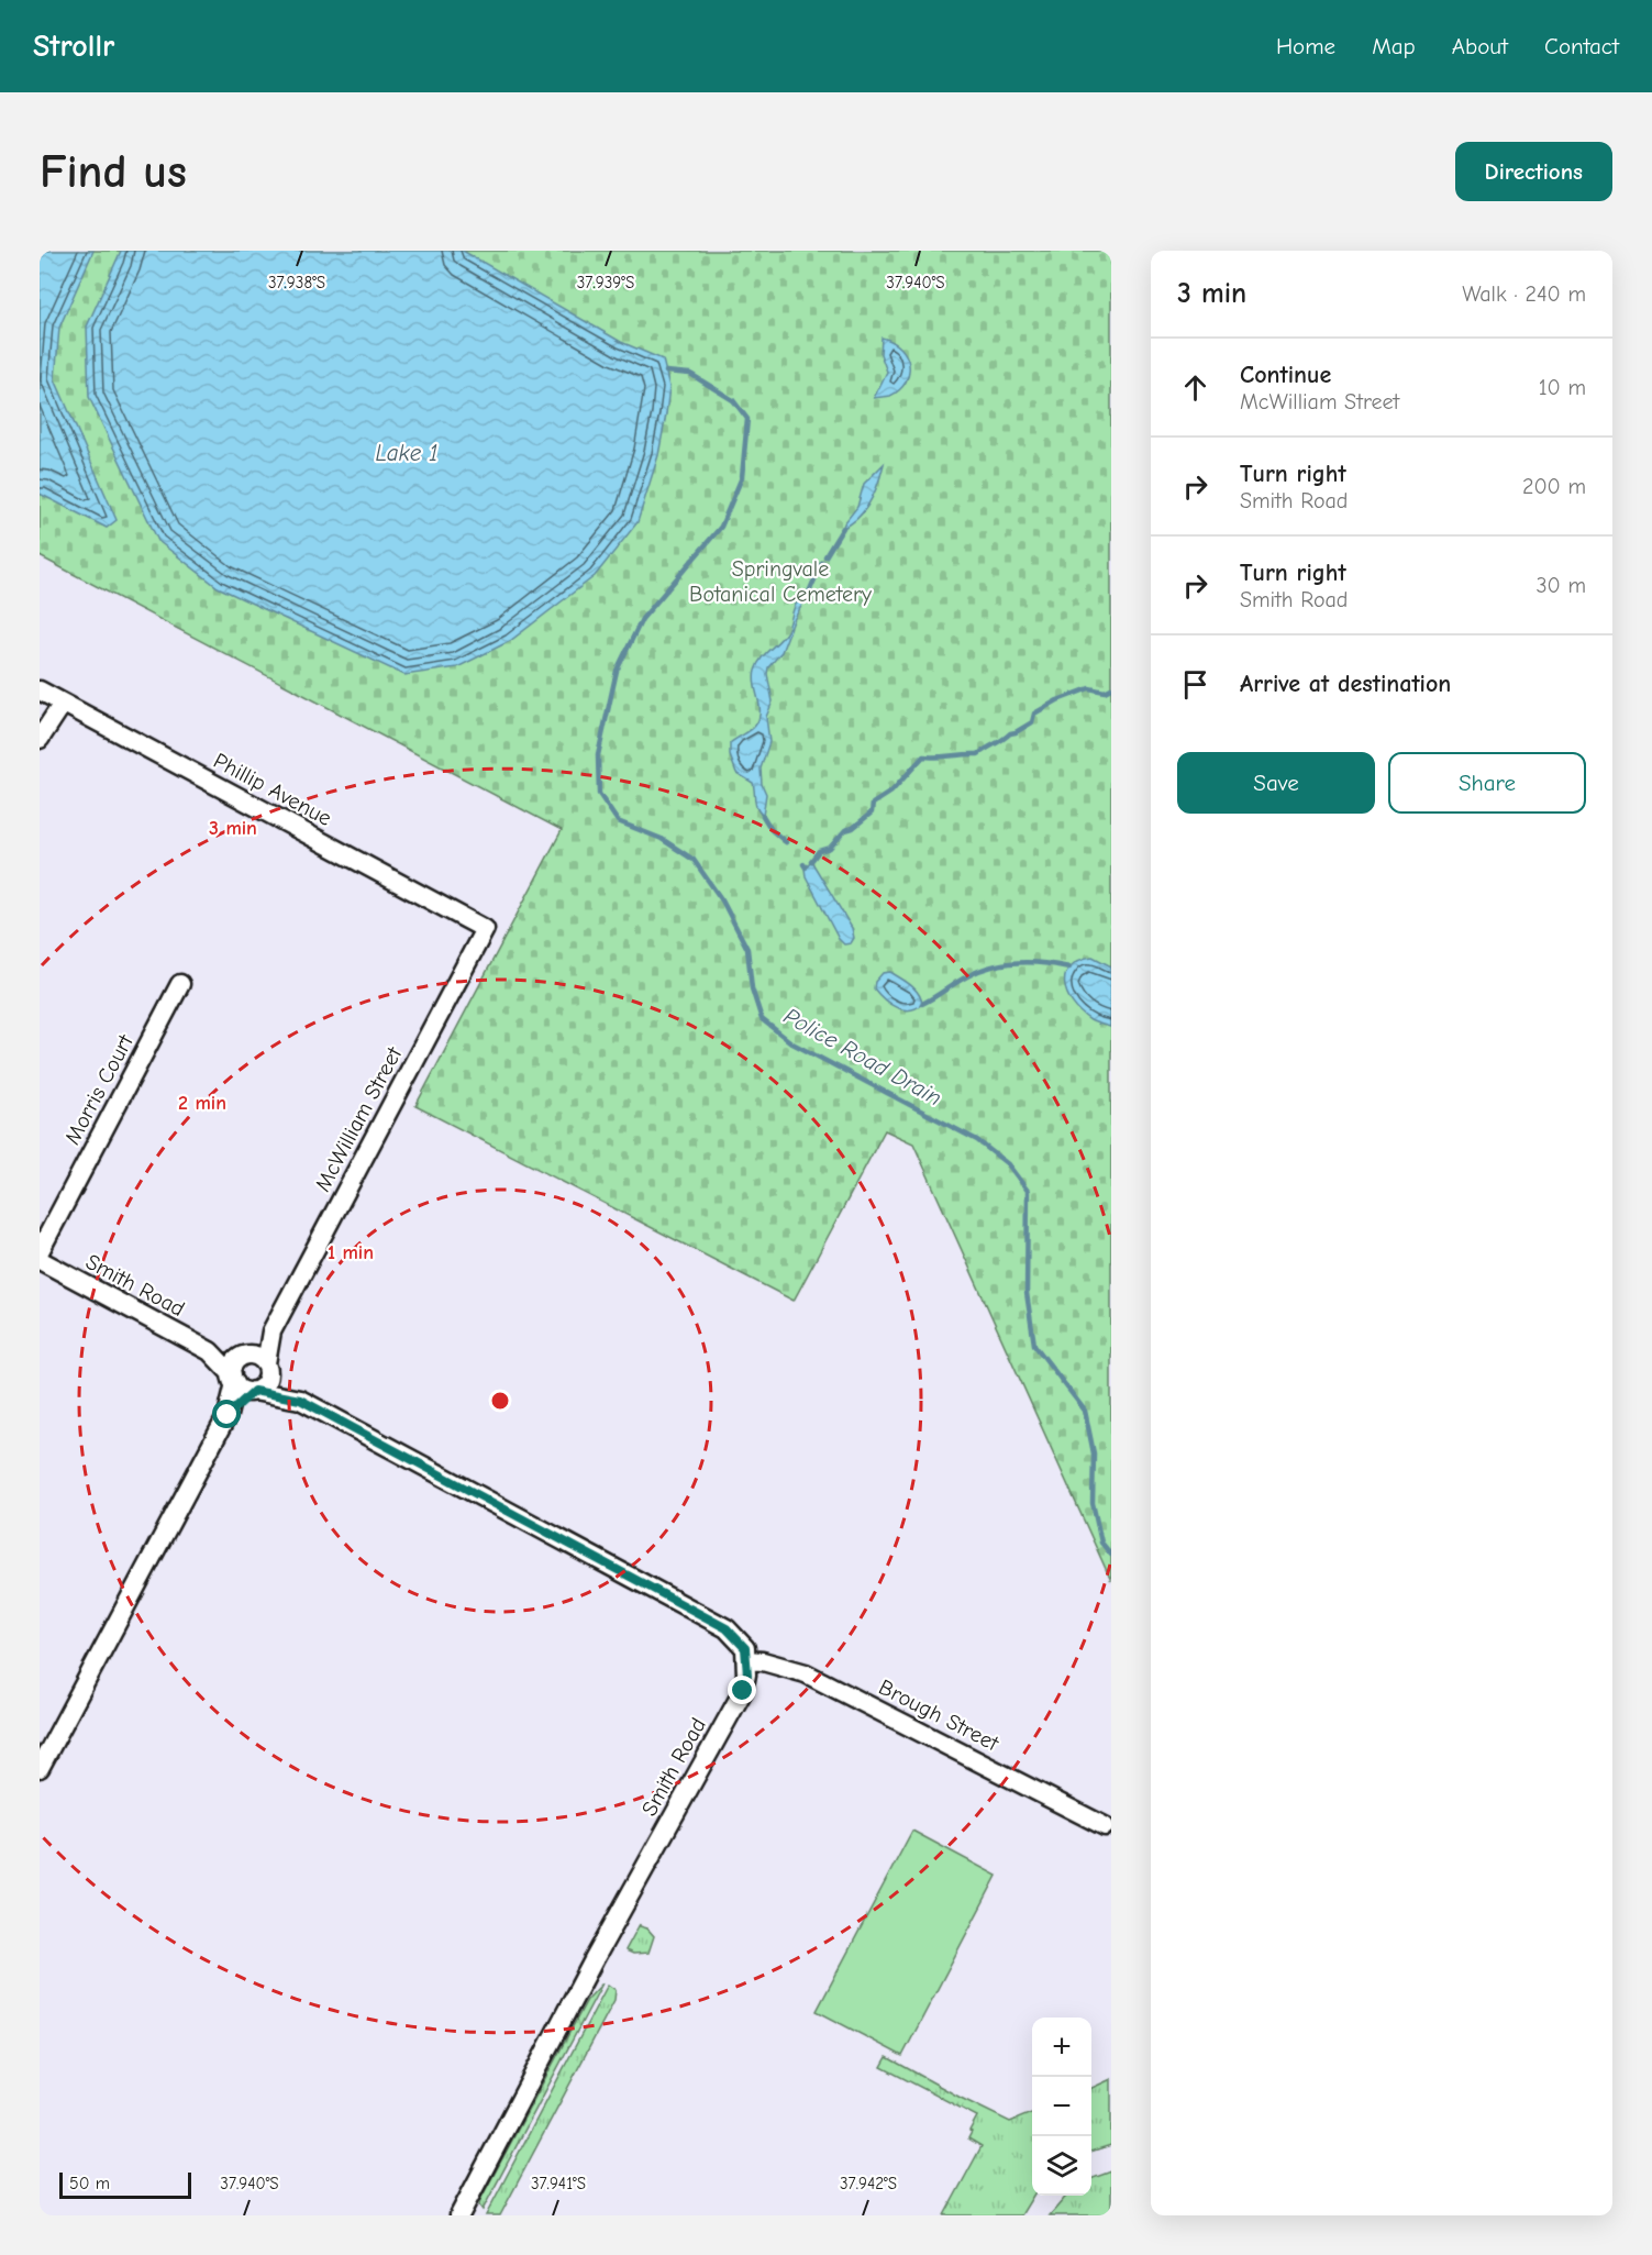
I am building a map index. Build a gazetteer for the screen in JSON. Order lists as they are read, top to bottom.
{
  "streets": {
    "street": [
      "Phillip Avenue",
      "Morris Court",
      "McWilliam Street",
      "Smith Road",
      "Brough Street"
    ]
  },
  "crossings": [
    ["Phillip Avenue", "McWilliam Street"],
    ["McWilliam Street", "Smith Road"],
    ["Smith Road", "Brough Street"]
  ],
  "water": ["Lake 1", "Police Road Drain"],
  "parks": ["Springvale Botanical Cemetery"],
  "scale_bar": "50 m",
  "page": {
    "header": "Strollr",
    "nav": [
      "Home",
      "Map",
      "About",
      "Contact"
    ],
    "buttons": [
      "Directions",
      ["Save", "Share"]
    ],
    "title": "Find us",
    "heading": ["3 min", "Walk · 240 m"],
    "list": [
      ["Continue", "McWilliam Street", "10 m"],
      ["Turn right", "Smith Road", "200 m"],
      ["Turn right", "Smith Road", "30 m"],
      "Arrive at destination"
    ],
    "map_buttons": ["+", "−"],
    "scale": "50 m"
  },
  "coordinates": [
    "37.938°S",
    "37.939°S",
    "37.940°S",
    "37.941°S",
    "37.942°S"
  ],
  "rings": ["3 min", "2 min", "1 min"]
}
